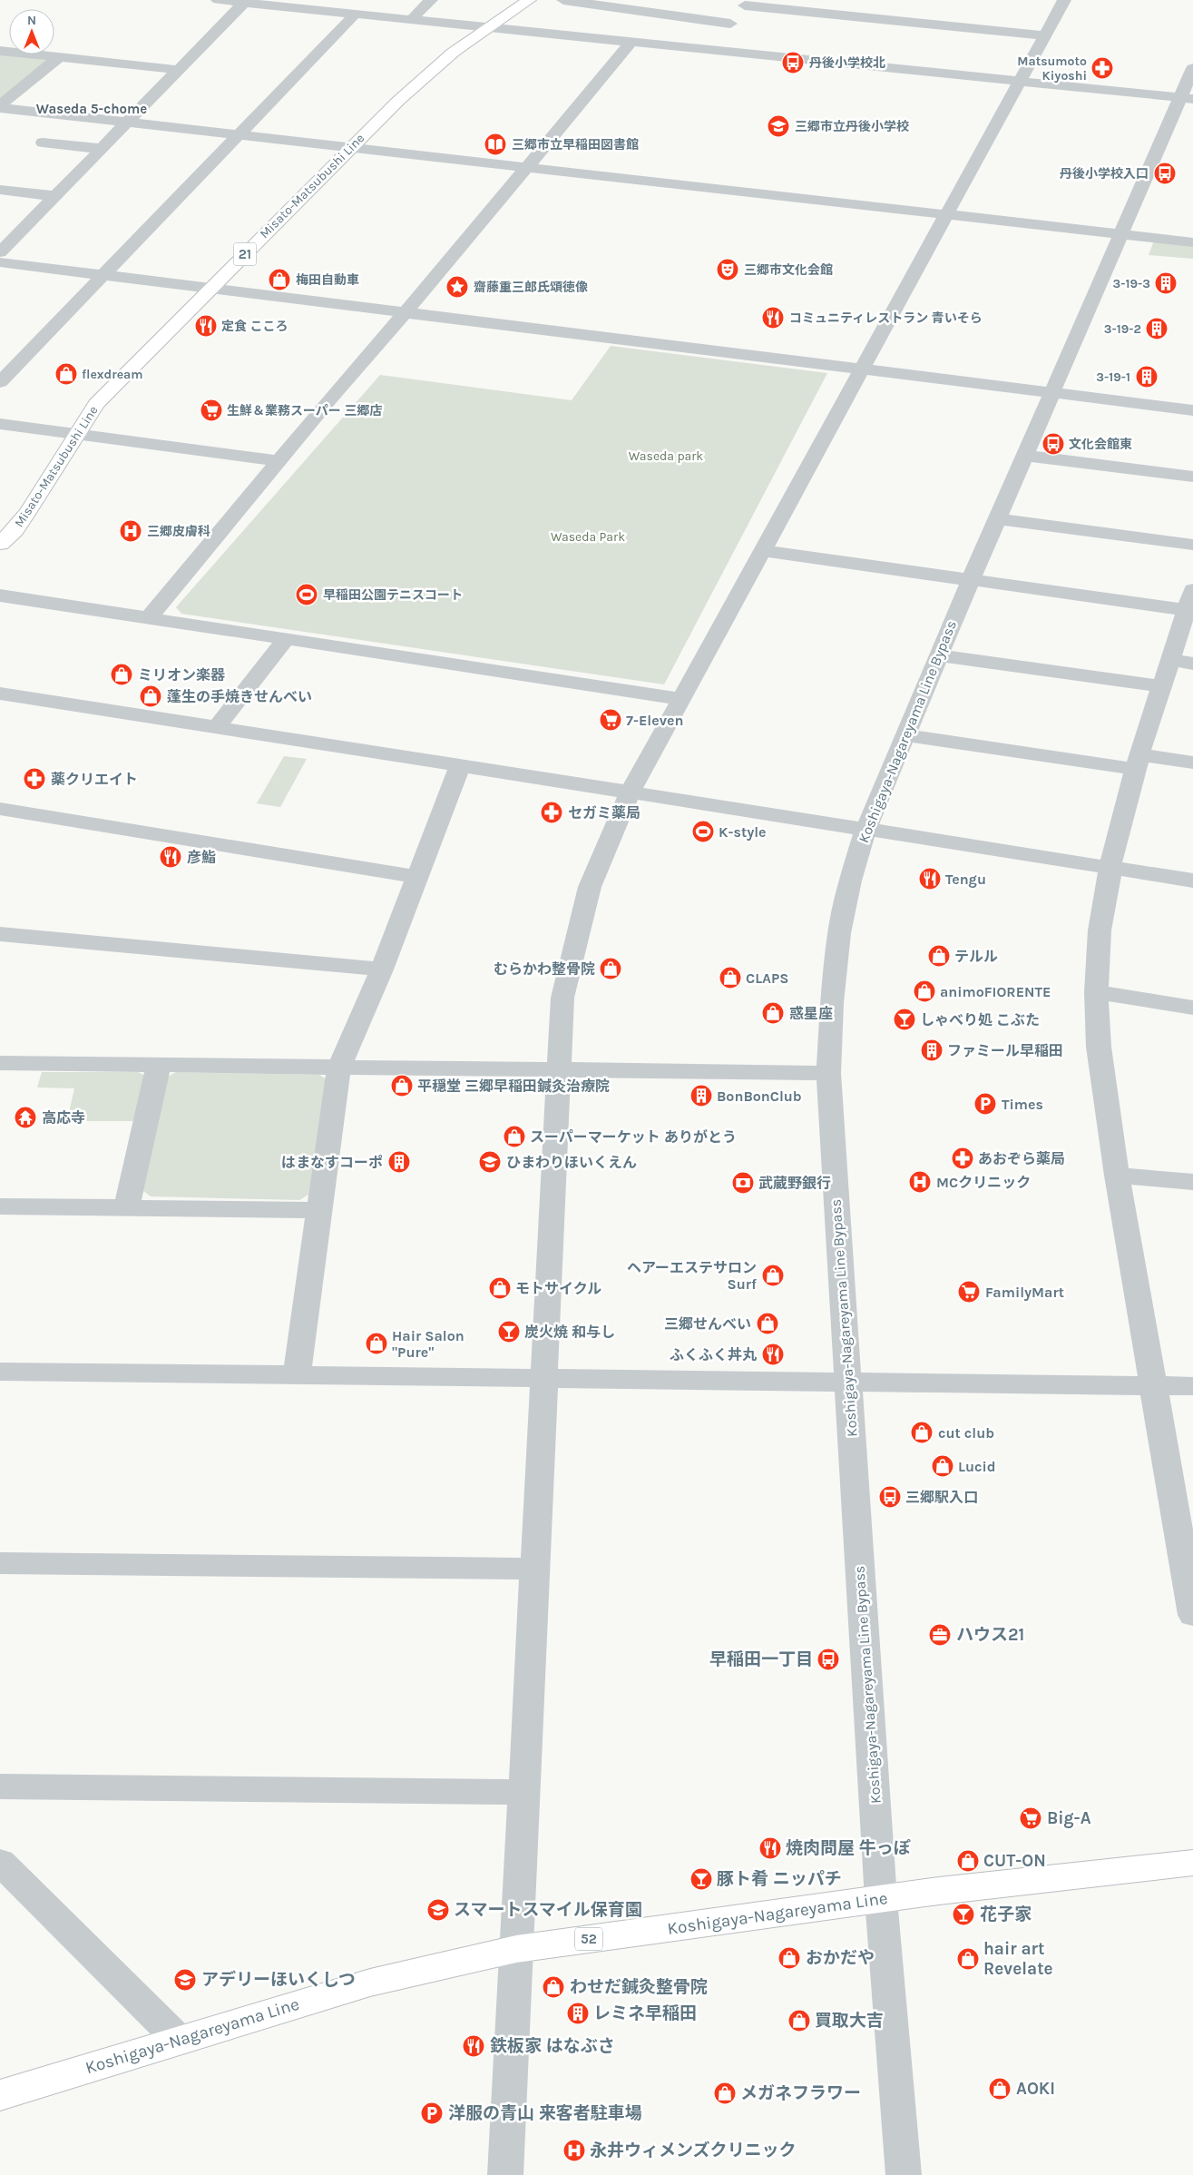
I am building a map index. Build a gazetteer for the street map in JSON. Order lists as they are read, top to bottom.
{
  "streets": {
    "main road": [
      "Misato-Matsubushi Line",
      "21",
      "Koshigaya-Nagareyama Line",
      "52"
    ],
    "street": ["Koshigaya-Nagareyama Line Bypass"]
  },
  "crossings": [
    ["Koshigaya-Nagareyama Line Bypass", "Koshigaya-Nagareyama Line"]
  ],
  "districts": ["Waseda 5-chome"],
  "parks": ["Waseda park", "Waseda Park"],
  "places": {
    "bus stop": [
      "丹後小学校北",
      "丹後小学校入口",
      "文化会館東",
      "三郷駅入口",
      "早稲田一丁目"
    ],
    "pharmacy": [
      "Matsumoto Kiyoshi",
      "薬クリエイト",
      "セガミ薬局",
      "あおぞら薬局"
    ],
    "school or university": [
      "三郷市立丹後小学校",
      "ひまわりほいくえん",
      "スマートスマイル保育園",
      "アデリーほいくしつ"
    ],
    "library": ["三郷市立早稲田図書館"],
    "theatre": ["三郷市文化会館"],
    "shop": [
      "梅田自動車",
      "flexdream",
      "ミリオン楽器",
      "蓬生の手焼きせんべい",
      "テルル",
      "むらかわ整骨院",
      "CLAPS",
      "animoFIORENTE",
      "惑星座",
      "平穏堂 三郷早稲田鍼灸治療院",
      "スーパーマーケット ありがとう",
      "ヘアーエステサロン Surf",
      "モトサイクル",
      "三郷せんべい",
      "Hair Salon \"Pure\"",
      "cut club",
      "Lucid",
      "CUT-ON",
      "おかだや",
      "hair art Revelate",
      "わせだ鍼灸整骨院",
      "買取大吉",
      "AOKI",
      "メガネフラワー"
    ],
    "building": [
      "3-19-3",
      "3-19-2",
      "3-19-1",
      "ファミール早稲田",
      "BonBonClub",
      "はまなすコーポ",
      "レミネ早稲田"
    ],
    "place": ["齋藤重三郎氏頌徳像"],
    "restaurant": [
      "コミュニティレストラン 青いそら",
      "定食 こころ",
      "彦鮨",
      "Tengu",
      "ふくふく丼丸",
      "焼肉問屋 牛っぽ",
      "鉄板家 はなぶさ"
    ],
    "supermarket": [
      "生鮮＆業務スーパー 三郷店",
      "7-Eleven",
      "FamilyMart",
      "Big-A"
    ],
    "hospital": ["三郷皮膚科", "MCクリニック", "永井ウィメンズクリニック"],
    "sports": ["早稲田公園テニスコート", "K-style"],
    "bar": [
      "しゃべり処 こぶた",
      "炭火焼 和与し",
      "豚ト肴 ニッパチ",
      "花子家"
    ],
    "parking": ["Times", "洋服の青山 来客者駐車場"],
    "temple": ["高応寺"],
    "bank": ["武蔵野銀行"],
    "office": ["ハウス21"]
  },
  "north": "top"
}
